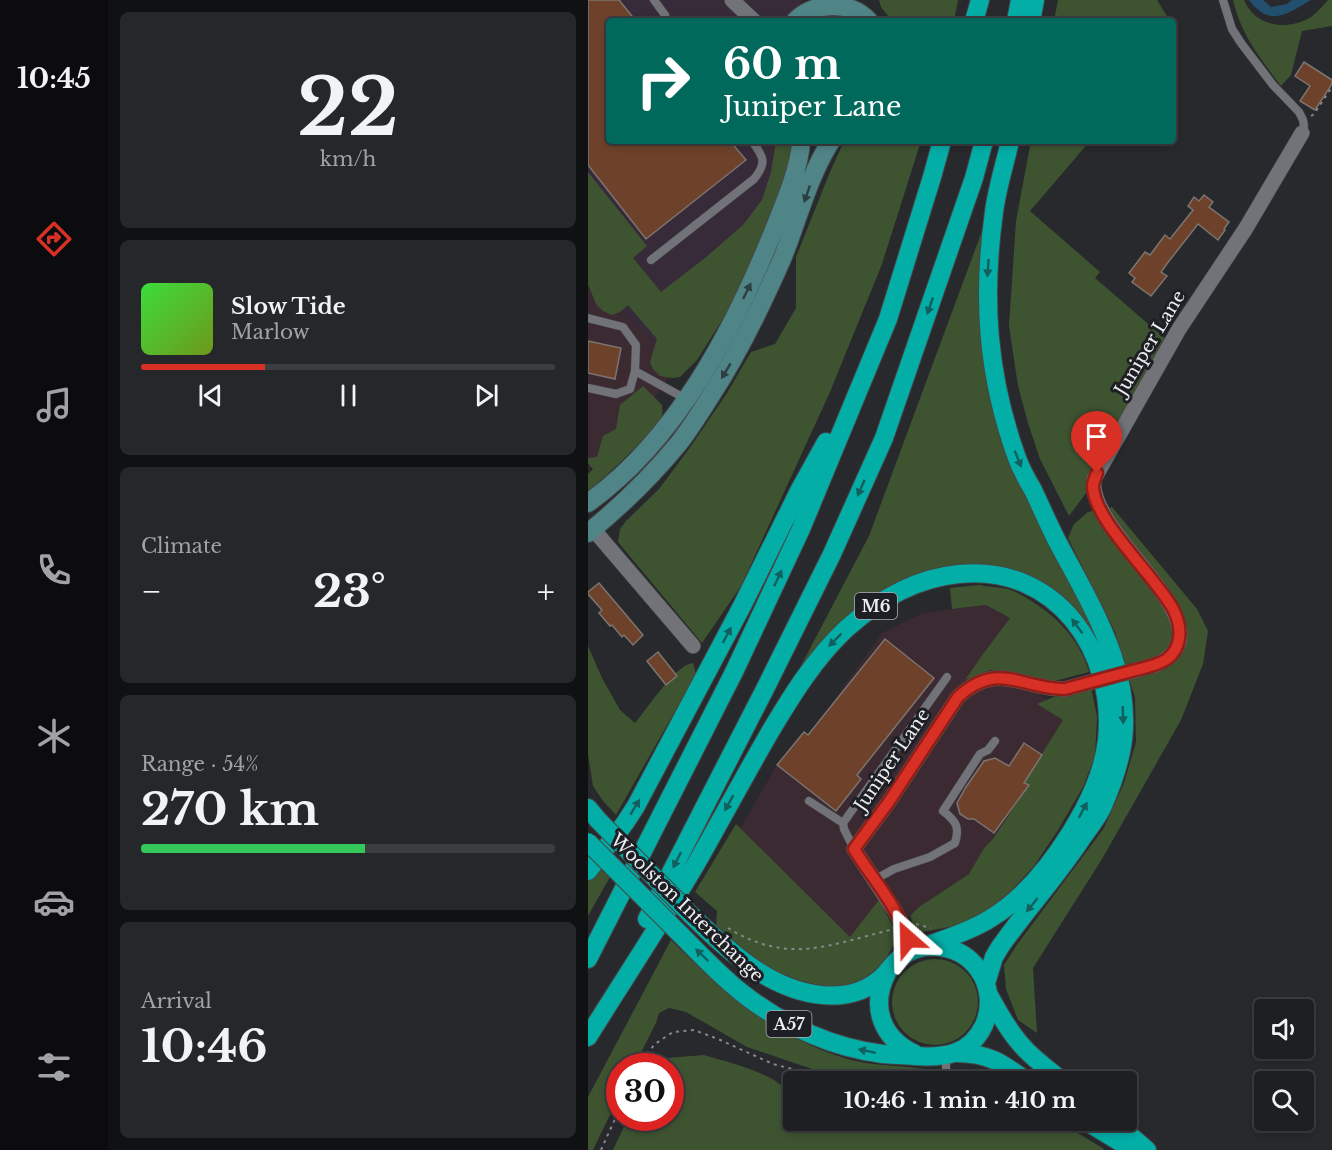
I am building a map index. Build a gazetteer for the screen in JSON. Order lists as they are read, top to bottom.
{
  "streets": {
    "highway": ["M6", "Woolston Interchange", "A57"],
    "street": ["Juniper Lane"]
  },
  "crossings": [
    ["M6", "Woolston Interchange"],
    ["Woolston Interchange", "A57"]
  ],
  "page": {
    "tabs": "10:45",
    "tile": [
      ["22", "km/h"],
      "Climate",
      ["Range · 54%", "270 km"],
      ["Arrival", "10:46"]
    ],
    "turn": ["60 m", "Juniper Lane"],
    "song": ["Slow Tide", "Marlow"],
    "heat": ["−", "23°", "+"],
    "limit": "30",
    "trip": "10:46 · 1 min · 410 m"
  }
}
